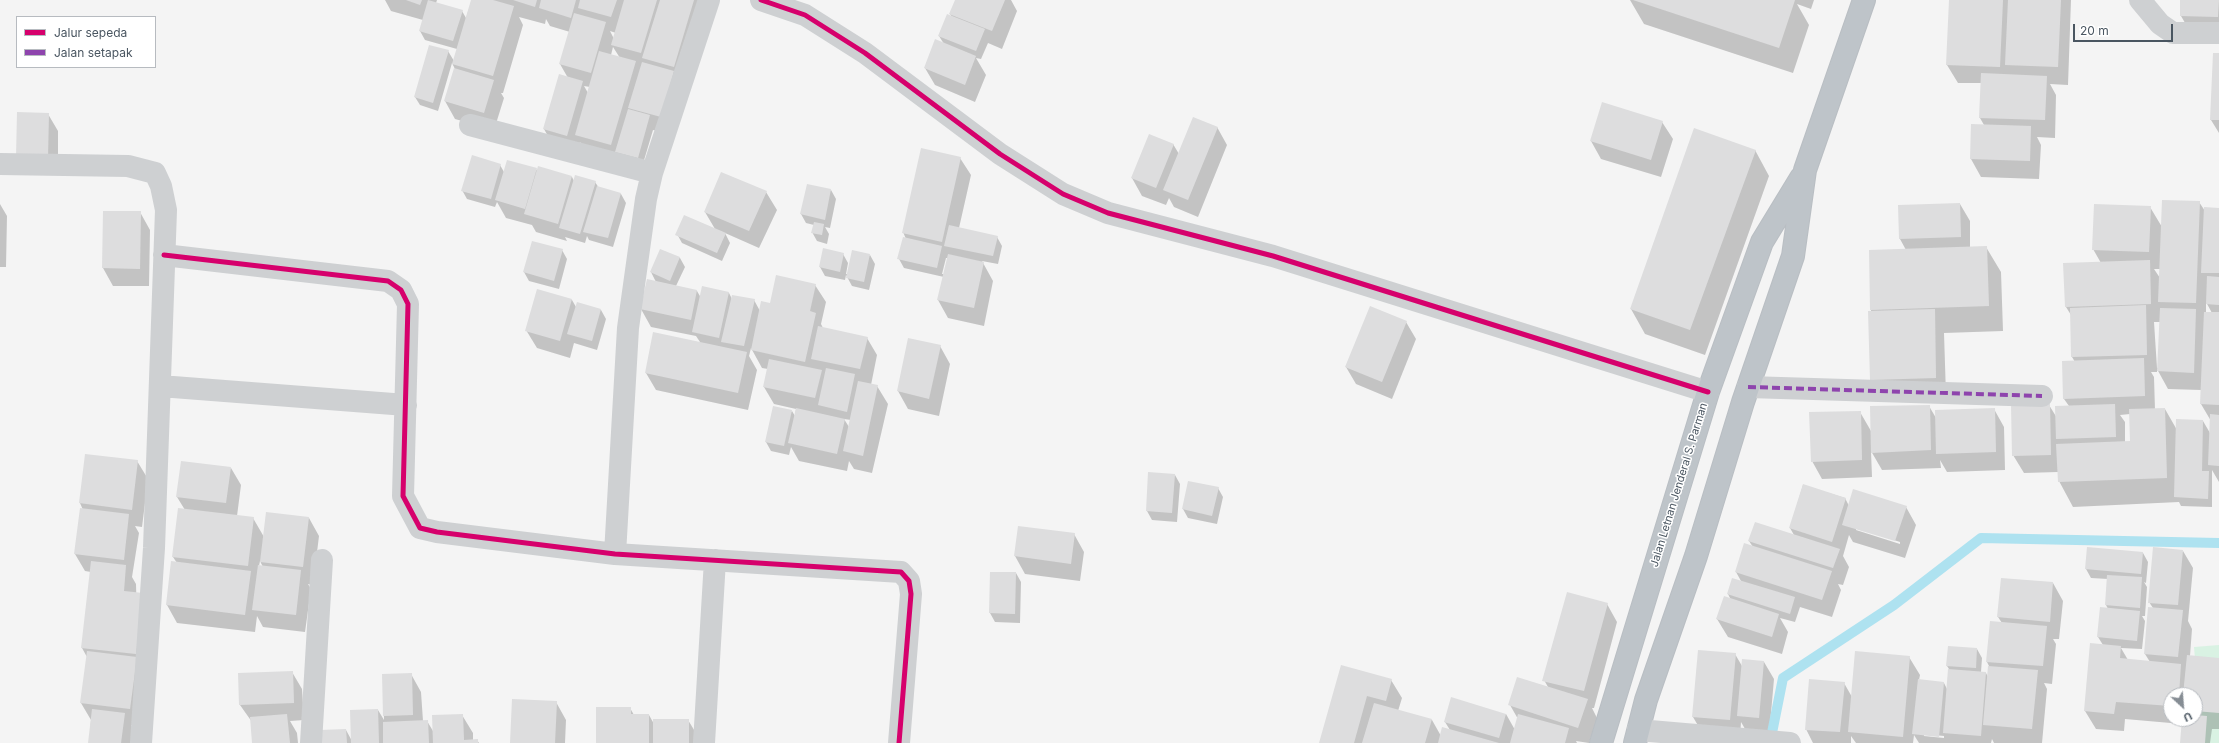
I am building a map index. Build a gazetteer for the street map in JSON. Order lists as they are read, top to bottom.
{
  "streets": {
    "highway": ["Jalan Letnan Jenderal S. Parman"]
  },
  "legend": ["Jalur sepeda", "Jalan setapak"],
  "scale_bar": "20 m",
  "north": "bottom right"
}
